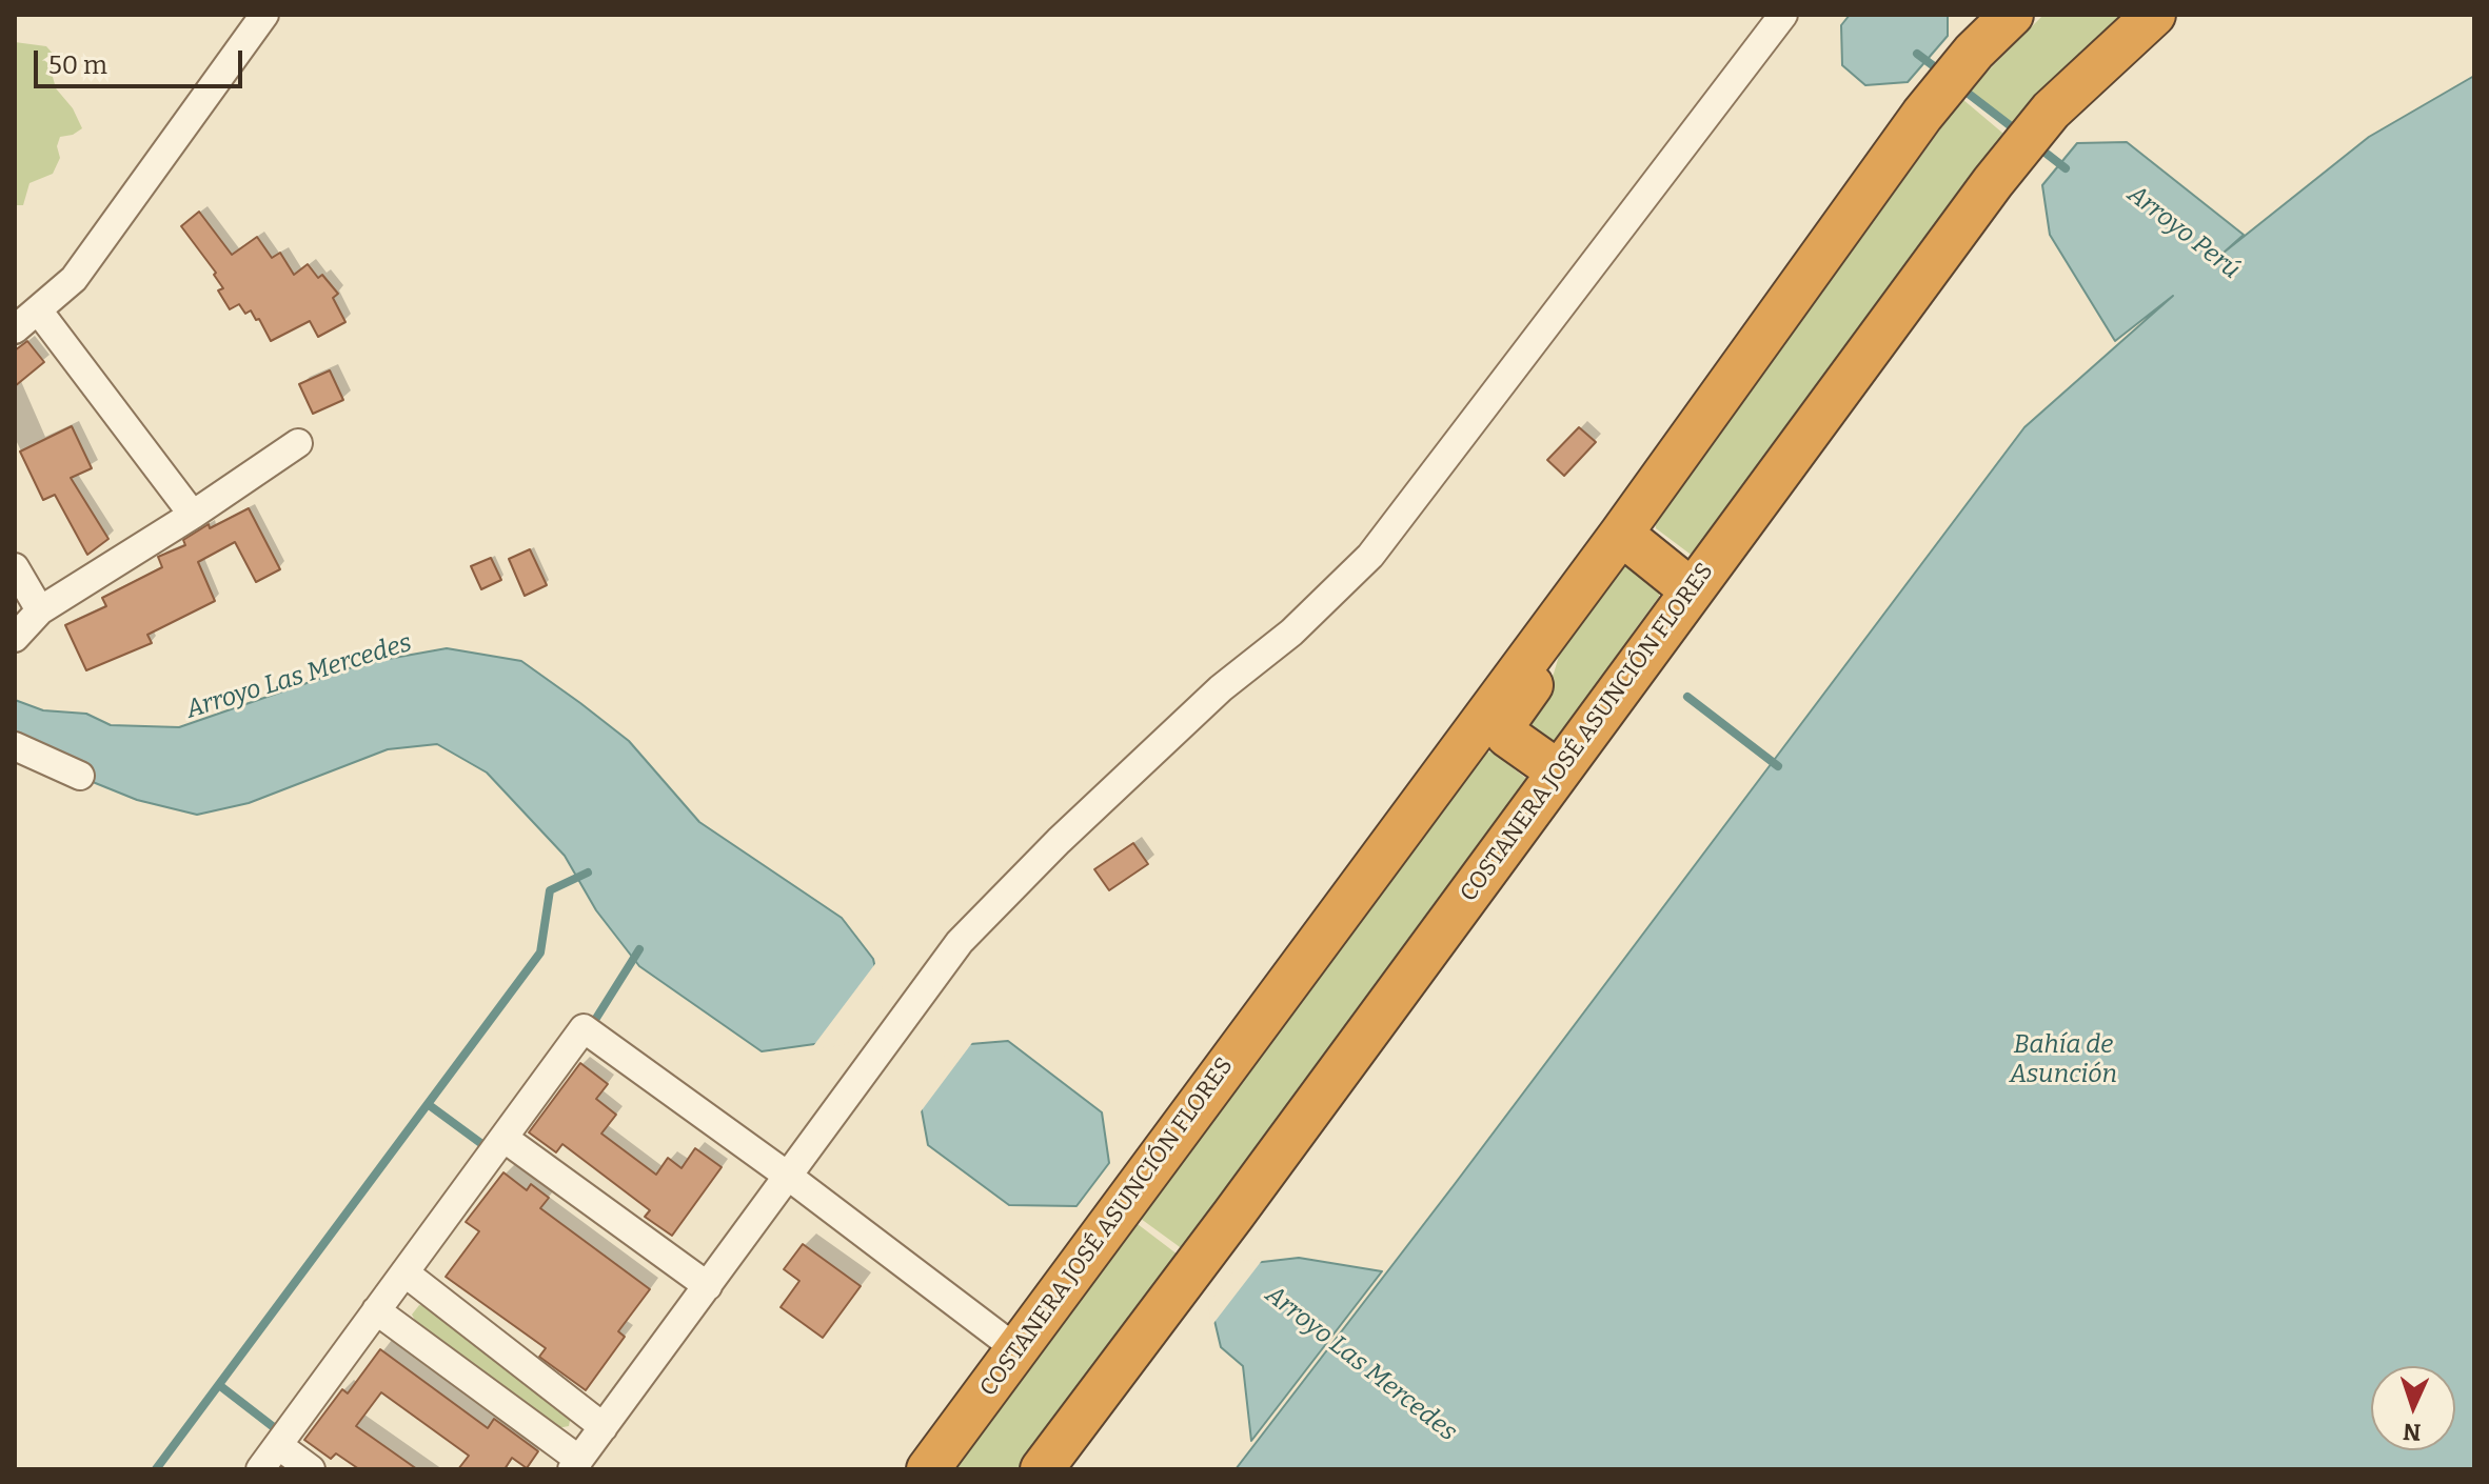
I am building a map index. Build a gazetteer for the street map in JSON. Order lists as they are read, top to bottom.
{
  "streets": {
    "highway": ["COSTANERA JOSÉ ASUNCIÓN FLORES"]
  },
  "water": ["Arroyo Perú", "Arroyo Las Mercedes", "Bahía de Asunción"],
  "scale_bar": "50 m",
  "north": "bottom"
}
